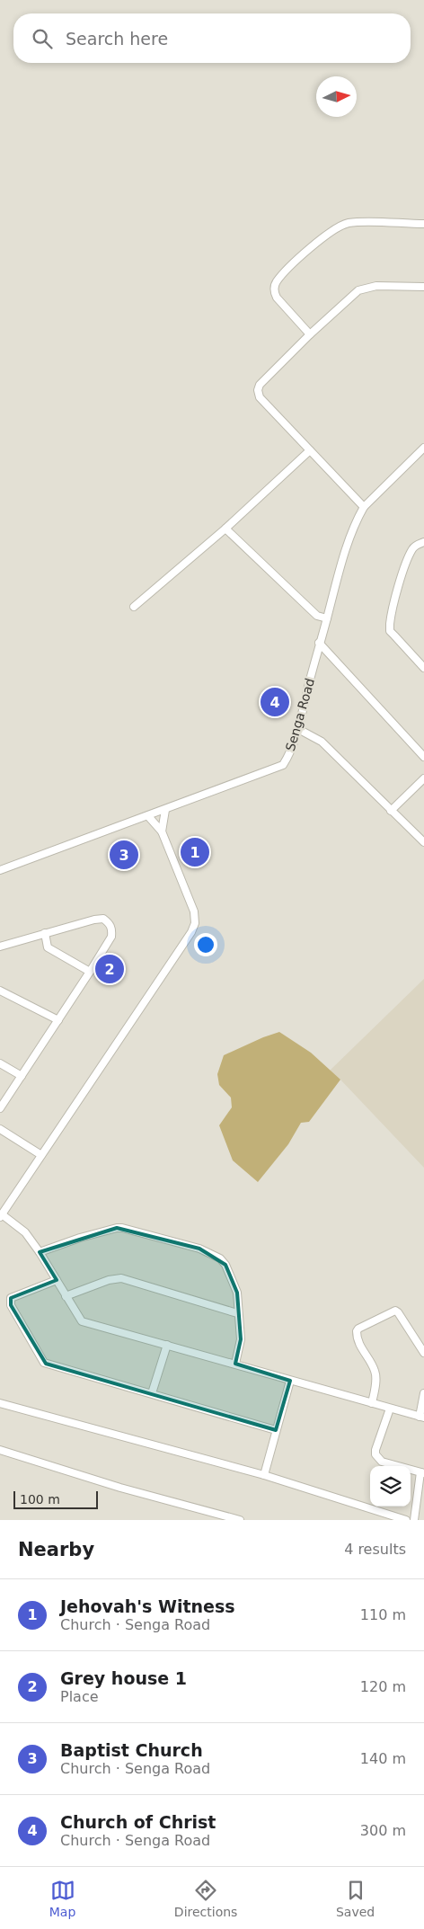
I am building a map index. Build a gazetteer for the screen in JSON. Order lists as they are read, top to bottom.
{
  "streets": {
    "street": ["Senga Road"]
  },
  "scale_bar": "100 m",
  "north": "right",
  "page": {
    "search": "Search here",
    "pins": [
      "4",
      "1",
      "3",
      "2"
    ],
    "scale": "100 m",
    "heading": ["Nearby", "4 results"],
    "list": [
      {
        "mark": "1",
        "name": "Jehovah's Witness",
        "note": "Church · Senga Road",
        "value": "110 m"
      },
      {
        "mark": "2",
        "name": "Grey house 1",
        "note": "Place",
        "value": "120 m"
      },
      {
        "mark": "3",
        "name": "Baptist Church",
        "note": "Church · Senga Road",
        "value": "140 m"
      },
      {
        "mark": "4",
        "name": "Church of Christ",
        "note": "Church · Senga Road",
        "value": "300 m"
      }
    ],
    "nav": ["Map", "Directions", "Saved"]
  }
}
